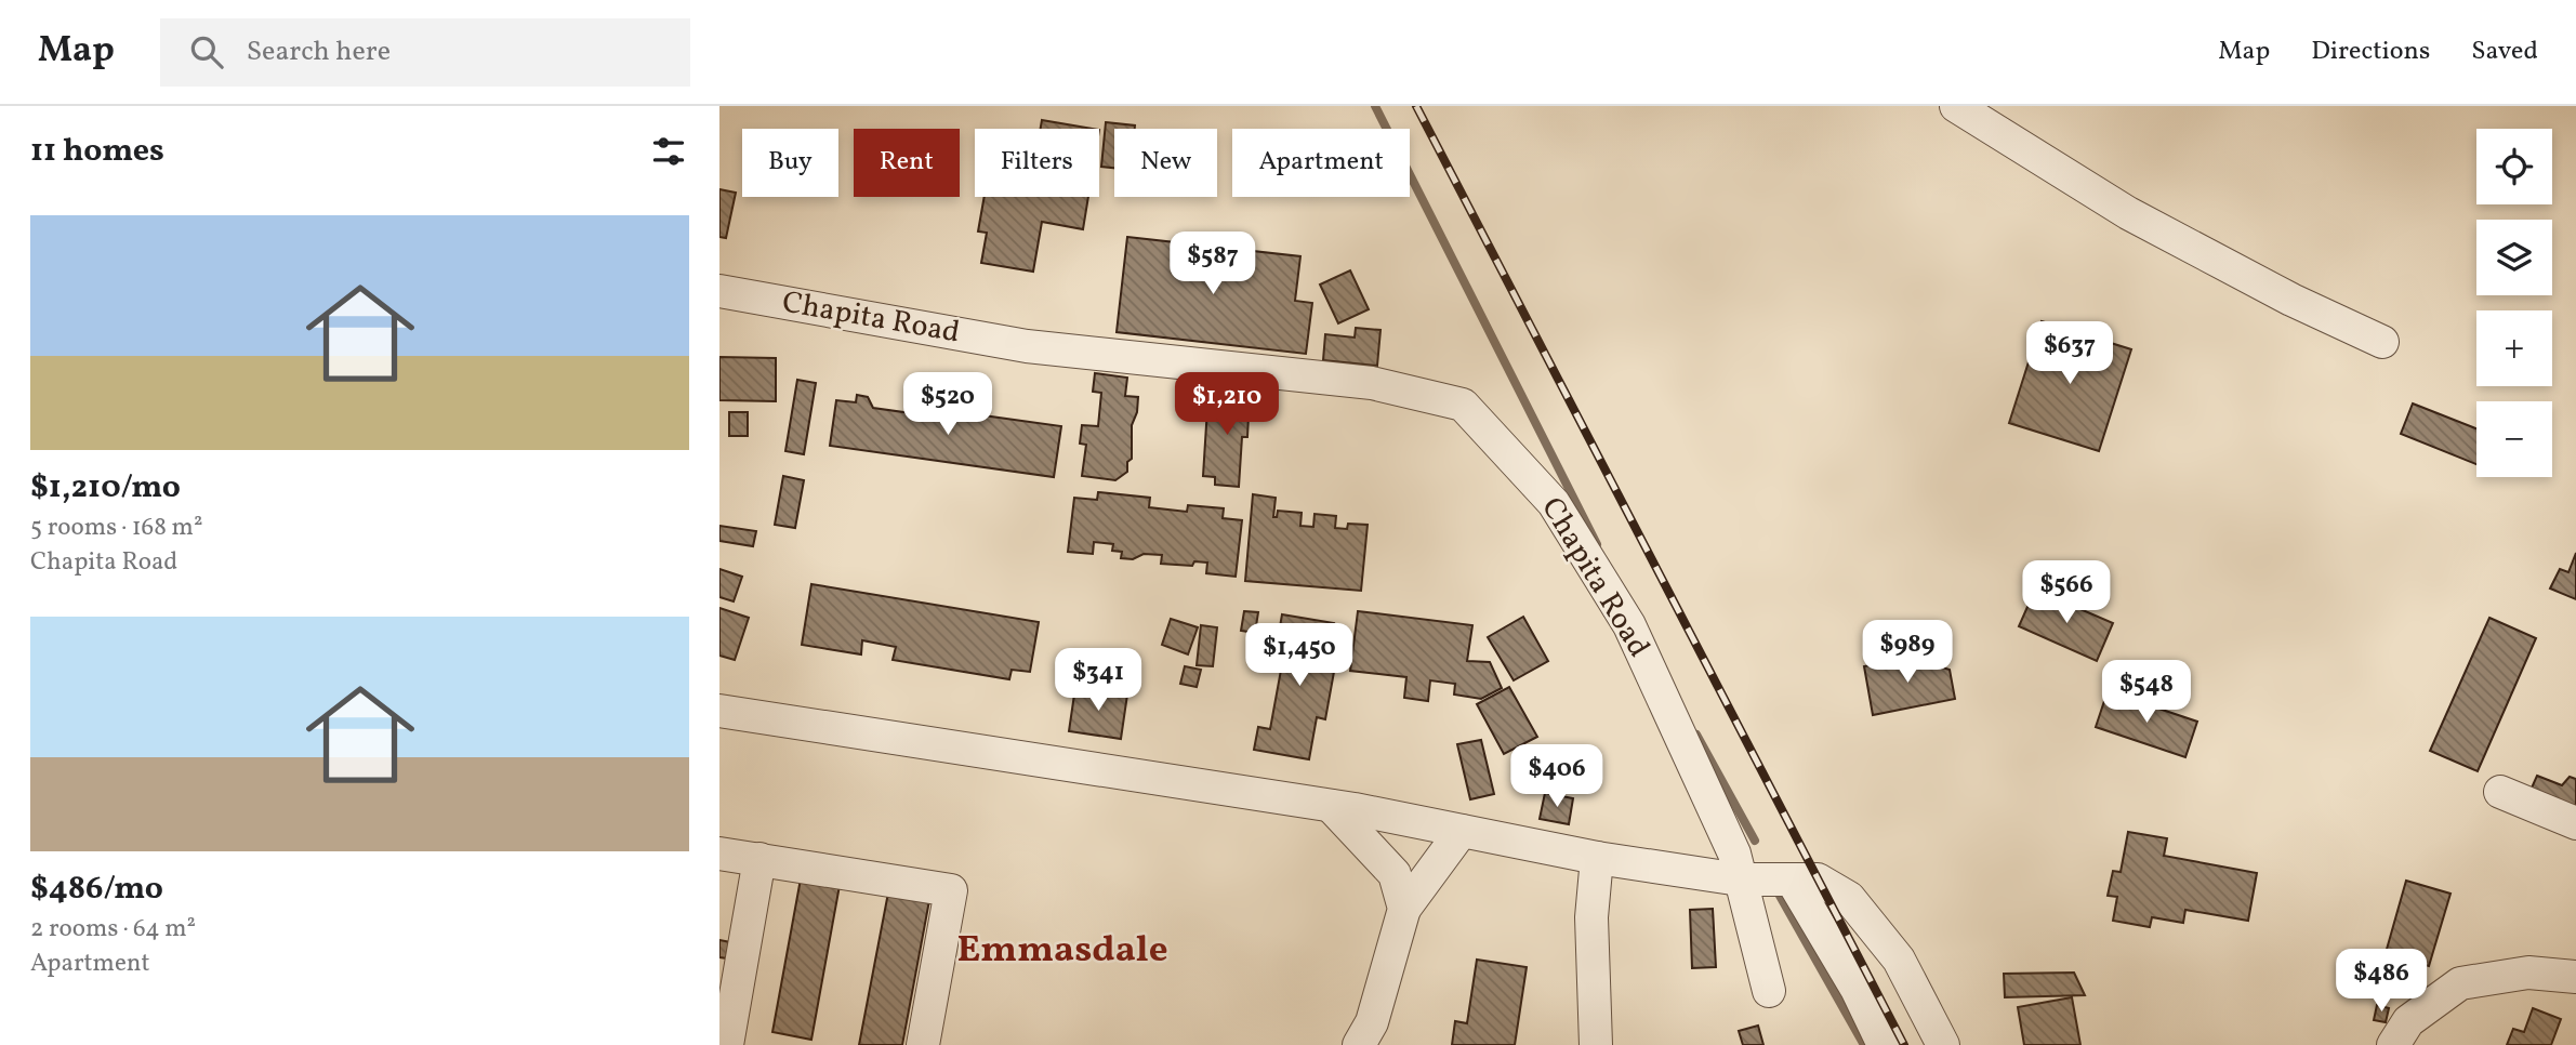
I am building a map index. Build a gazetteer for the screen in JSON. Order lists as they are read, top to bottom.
{
  "streets": {
    "street": ["Chapita Road"]
  },
  "districts": ["Emmasdale"],
  "page": {
    "header": "Map",
    "search": "Search here",
    "nav": ["Map", "Directions", "Saved"],
    "heading": "11 homes",
    "map_buttons": ["+", "−"],
    "chip": [
      "Buy",
      "Rent",
      "Filters",
      "New",
      "Apartment"
    ],
    "list": [
      {
        "name": "$1,210/mo",
        "note": "5 rooms · 168 m² · Chapita Road"
      },
      {
        "name": "$486/mo",
        "note": "2 rooms · 64 m² · Apartment"
      }
    ],
    "price": [
      "$587",
      "$637",
      "$520",
      "$1,210",
      "$566",
      "$989",
      "$1,450",
      "$341",
      "$548",
      "$406",
      "$486"
    ]
  }
}
